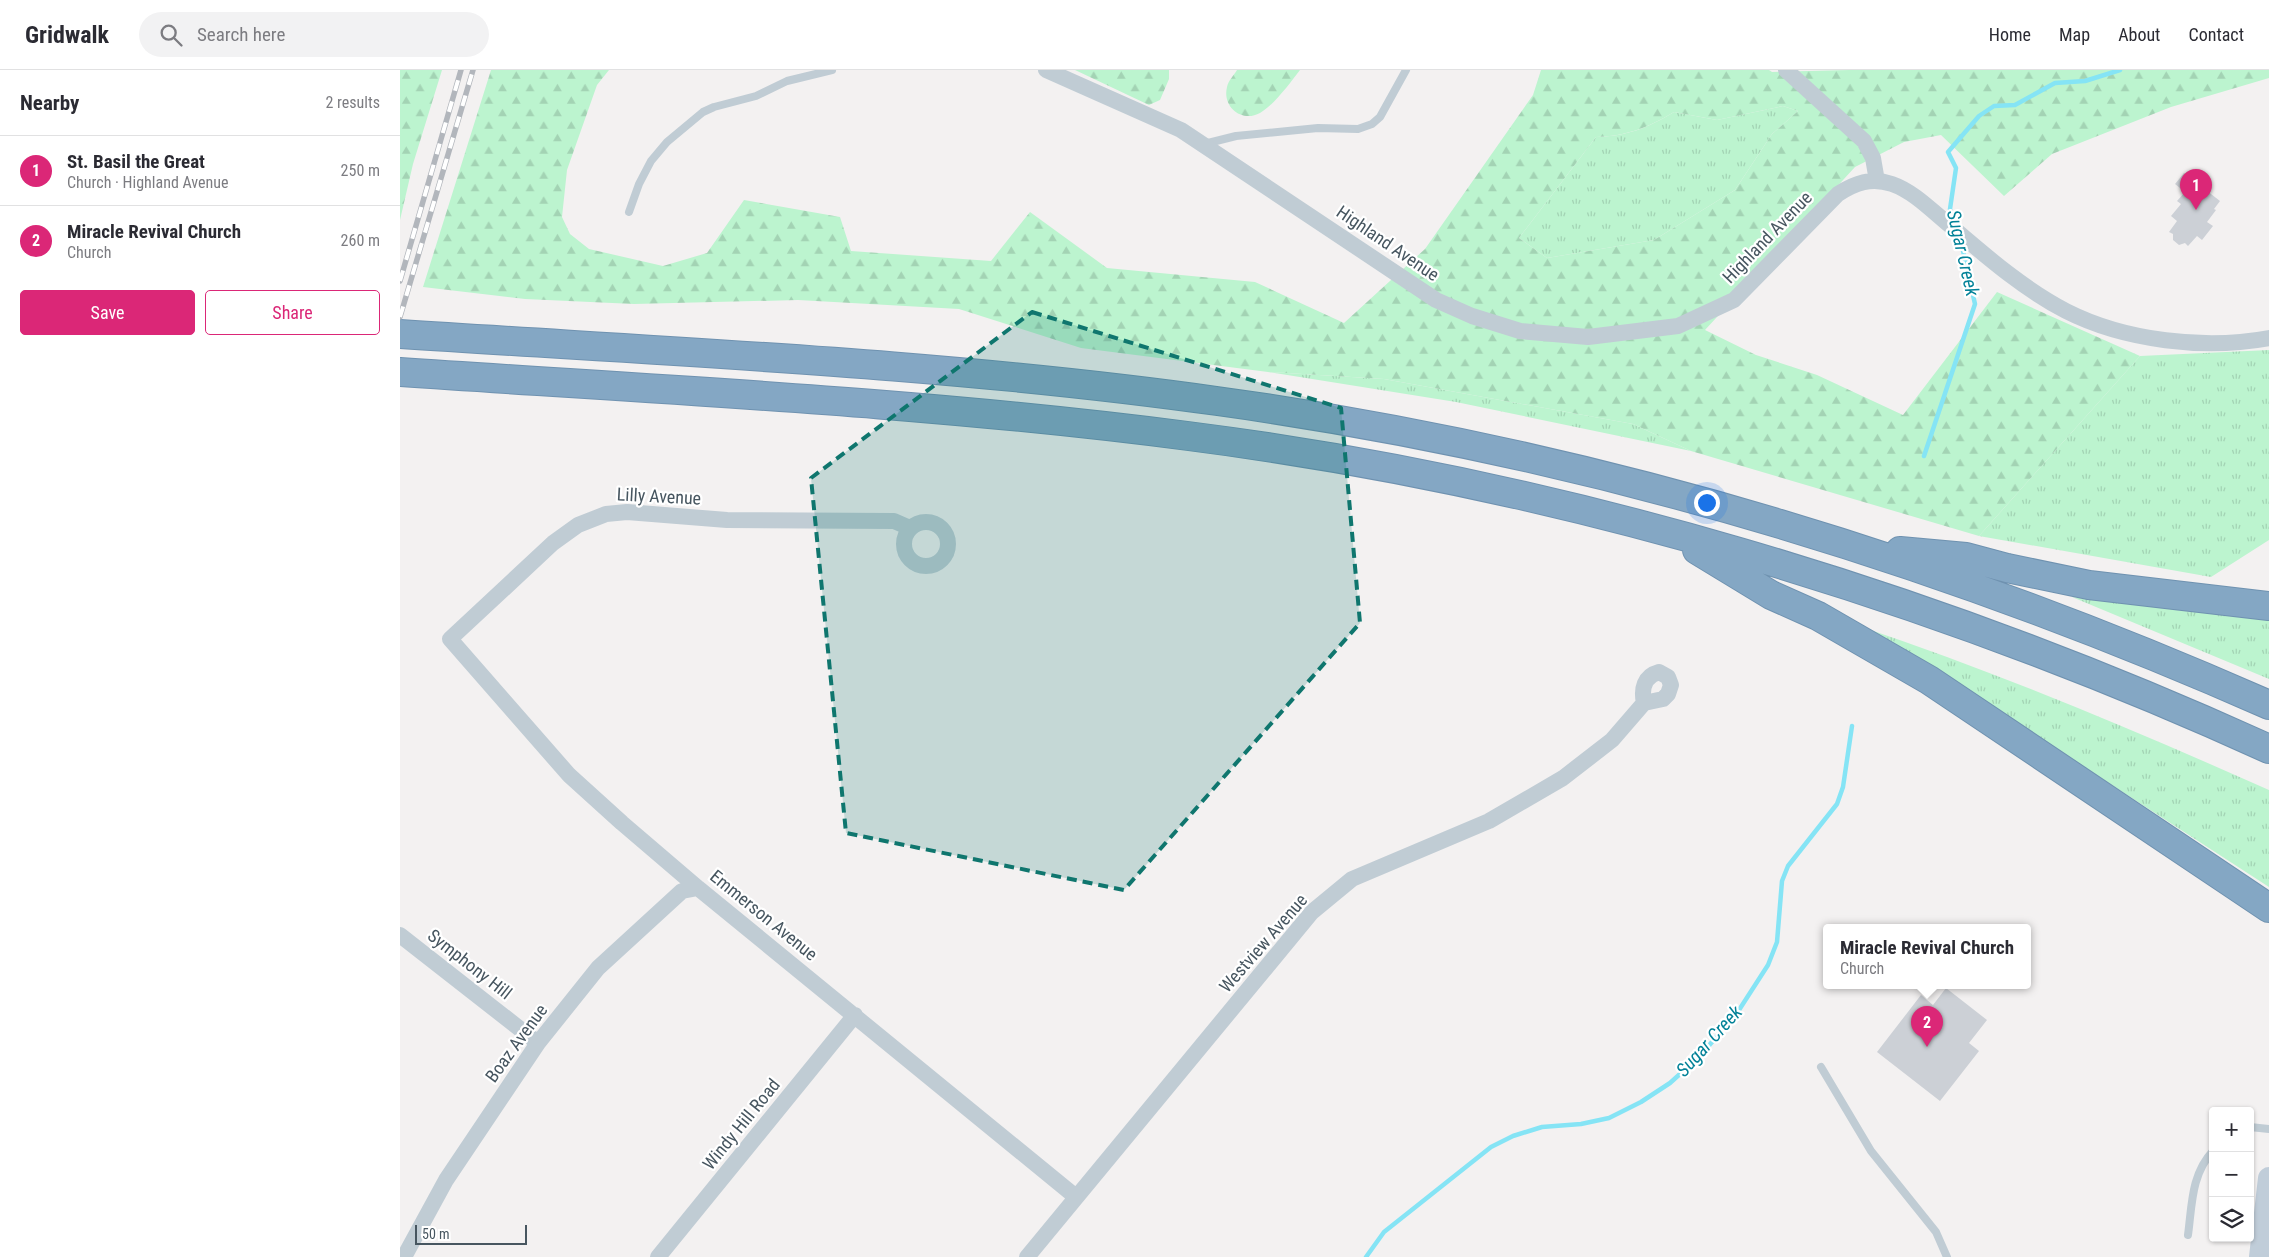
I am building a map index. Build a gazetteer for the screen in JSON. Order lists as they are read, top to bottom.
{
  "streets": {
    "street": [
      "Highland Avenue",
      "Lilly Avenue",
      "Emmerson Avenue",
      "Westview Avenue",
      "Symphony Hill",
      "Boaz Avenue",
      "Windy Hill Road"
    ]
  },
  "crossings": [
    ["Lilly Avenue", "Emmerson Avenue"],
    ["Emmerson Avenue", "Westview Avenue"],
    ["Emmerson Avenue", "Boaz Avenue"],
    ["Emmerson Avenue", "Windy Hill Road"],
    ["Symphony Hill", "Boaz Avenue"]
  ],
  "water": ["Sugar Creek"],
  "scale_bar": "50 m",
  "page": {
    "header": "Gridwalk",
    "search": "Search here",
    "nav": [
      "Home",
      "Map",
      "About",
      "Contact"
    ],
    "heading": ["Nearby", "2 results"],
    "list": [
      {
        "mark": "1",
        "name": "St. Basil the Great",
        "note": "Church · Highland Avenue",
        "value": "250 m"
      },
      {
        "mark": "2",
        "name": "Miracle Revival Church",
        "note": "Church",
        "value": "260 m"
      }
    ],
    "pins": ["1", "2"],
    "buttons": ["Save", "Share"],
    "popup": ["Miracle Revival Church", "Church"],
    "map_buttons": ["+", "−"],
    "scale": "50 m"
  }
}
